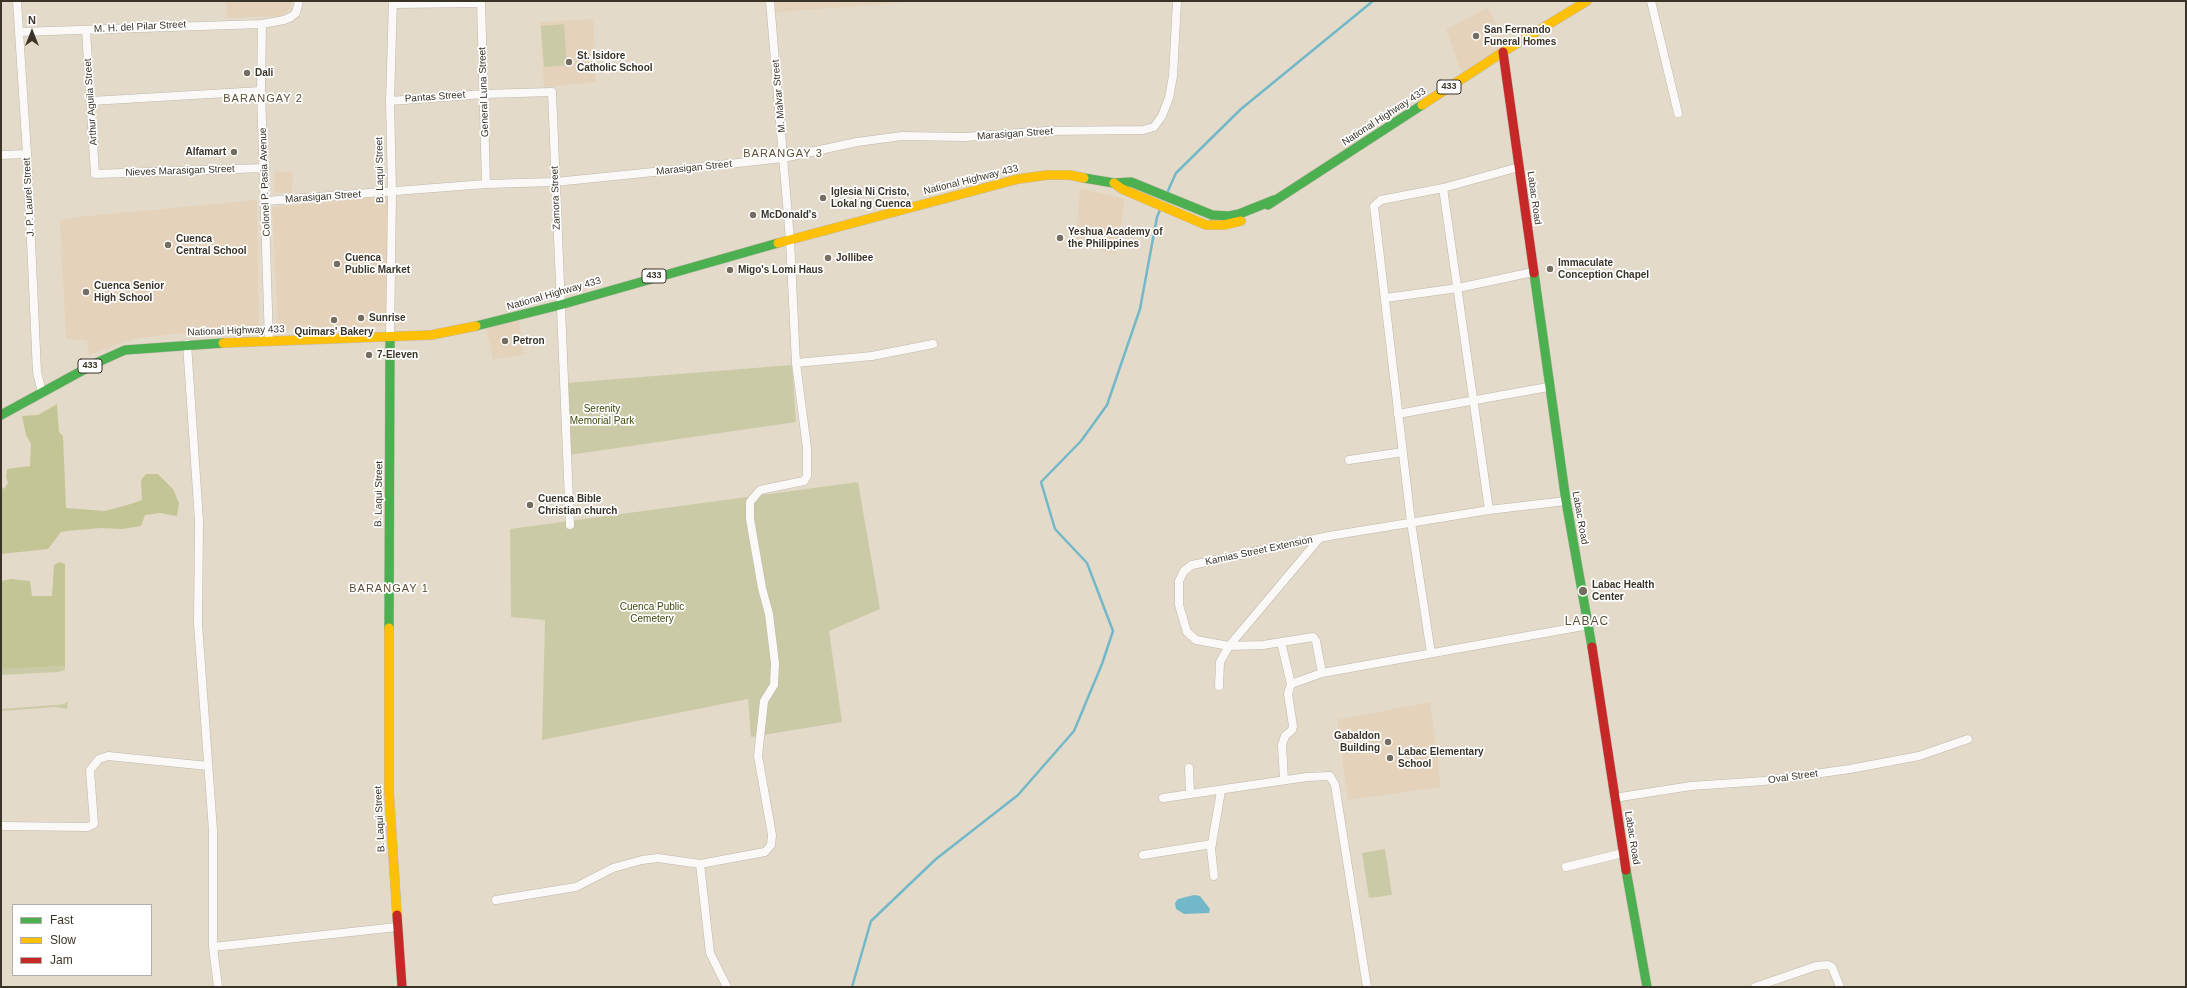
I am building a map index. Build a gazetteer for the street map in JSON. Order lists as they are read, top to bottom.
{
  "streets": {
    "main road": [
      "433",
      "National Highway 433",
      "B. Laqui Street",
      "Labac Road"
    ],
    "street": [
      "M. H. del Pilar Street",
      "General Luna Street",
      "M. Malvar Street",
      "Pantas Street",
      "Arthur Aguila Street",
      "Marasigan Street",
      "Nieves Marasigan Street",
      "Colonel P. Pasia Avenue",
      "J. P. Laurel Street",
      "Zamora Street",
      "Kamias Street Extension",
      "Oval Street"
    ]
  },
  "crossings": [
    ["M. H. del Pilar Street", "Arthur Aguila Street"],
    ["M. H. del Pilar Street", "Colonel P. Pasia Avenue"],
    ["M. H. del Pilar Street", "J. P. Laurel Street"],
    ["General Luna Street", "Pantas Street"],
    ["General Luna Street", "Marasigan Street"],
    ["M. Malvar Street", "National Highway 433"],
    ["M. Malvar Street", "Marasigan Street"],
    ["Pantas Street", "B. Laqui Street"],
    ["Pantas Street", "Zamora Street"],
    ["Arthur Aguila Street", "Nieves Marasigan Street"],
    ["National Highway 433", "B. Laqui Street"],
    ["National Highway 433", "Colonel P. Pasia Avenue"],
    ["National Highway 433", "J. P. Laurel Street"],
    ["National Highway 433", "Zamora Street"],
    ["National Highway 433", "Labac Road"],
    ["Marasigan Street", "B. Laqui Street"],
    ["Marasigan Street", "Colonel P. Pasia Avenue"],
    ["Marasigan Street", "Zamora Street"],
    ["Nieves Marasigan Street", "Colonel P. Pasia Avenue"],
    ["Labac Road", "Kamias Street Extension"],
    ["Labac Road", "Oval Street"]
  ],
  "districts": [
    "BARANGAY 2",
    "BARANGAY 3",
    "BARANGAY 1",
    "LABAC"
  ],
  "parks": ["Serenity Memorial Park", "Cuenca Public Cemetery"],
  "places": [
    "San Fernando Funeral Homes",
    "St. Isidore Catholic School",
    "Dali",
    "Alfamart",
    "Iglesia Ni Cristo, Lokal ng Cuenca",
    "McDonald's",
    "Yeshua Academy of the Philippines",
    "Cuenca Central School",
    "Jollibee",
    "Cuenca Public Market",
    "Immaculate Conception Chapel",
    "Migo's Lomi Haus",
    "Cuenca Senior High School",
    "Sunrise",
    "Quimars' Bakery",
    "Petron",
    "7-Eleven",
    "Cuenca Bible Christian church",
    "Labac Health Center",
    "Gabaldon Building",
    "Labac Elementary School"
  ],
  "legend": ["Fast", "Slow", "Jam"],
  "north": "top"
}
